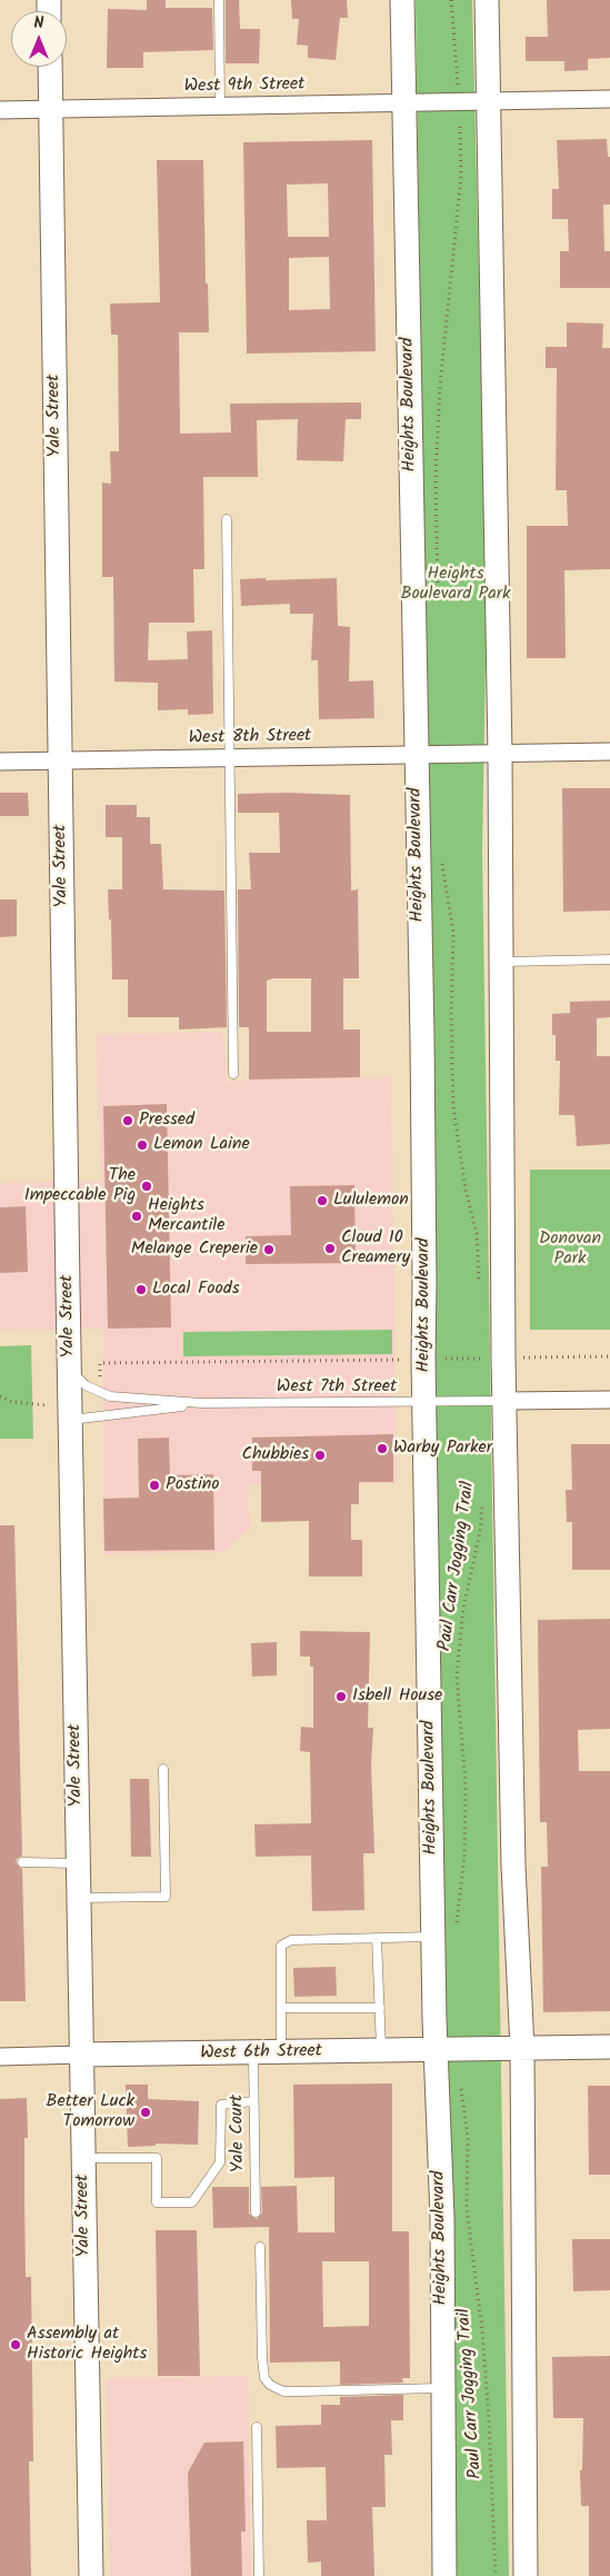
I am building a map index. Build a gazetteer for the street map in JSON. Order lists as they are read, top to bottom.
{
  "streets": {
    "main road": ["Heights Boulevard", "Yale Street", "West 6th Street"],
    "street": ["West 9th Street", "West 8th Street"],
    "lane": ["West 7th Street", "Yale Court"],
    "path": ["Paul Carr Jogging Trail"]
  },
  "crossings": [
    ["West 9th Street", "Heights Boulevard"],
    ["West 9th Street", "Yale Street"],
    ["Heights Boulevard", "West 8th Street"],
    ["Heights Boulevard", "West 7th Street"],
    ["Heights Boulevard", "West 6th Street"],
    ["Yale Street", "West 8th Street"],
    ["Yale Street", "West 7th Street"],
    ["Yale Street", "West 6th Street"],
    ["West 6th Street", "Yale Court"]
  ],
  "parks": ["Heights Boulevard Park", "Donovan Park"],
  "places": [
    "Pressed",
    "Lemon Laine",
    "The Impeccable Pig",
    "Lululemon",
    "Heights Mercantile",
    "Cloud 10 Creamery",
    "Melange Creperie",
    "Local Foods",
    "Warby Parker",
    "Chubbies",
    "Postino",
    "Isbell House",
    "Better Luck Tomorrow",
    "Assembly at Historic Heights"
  ],
  "north": "top"
}
